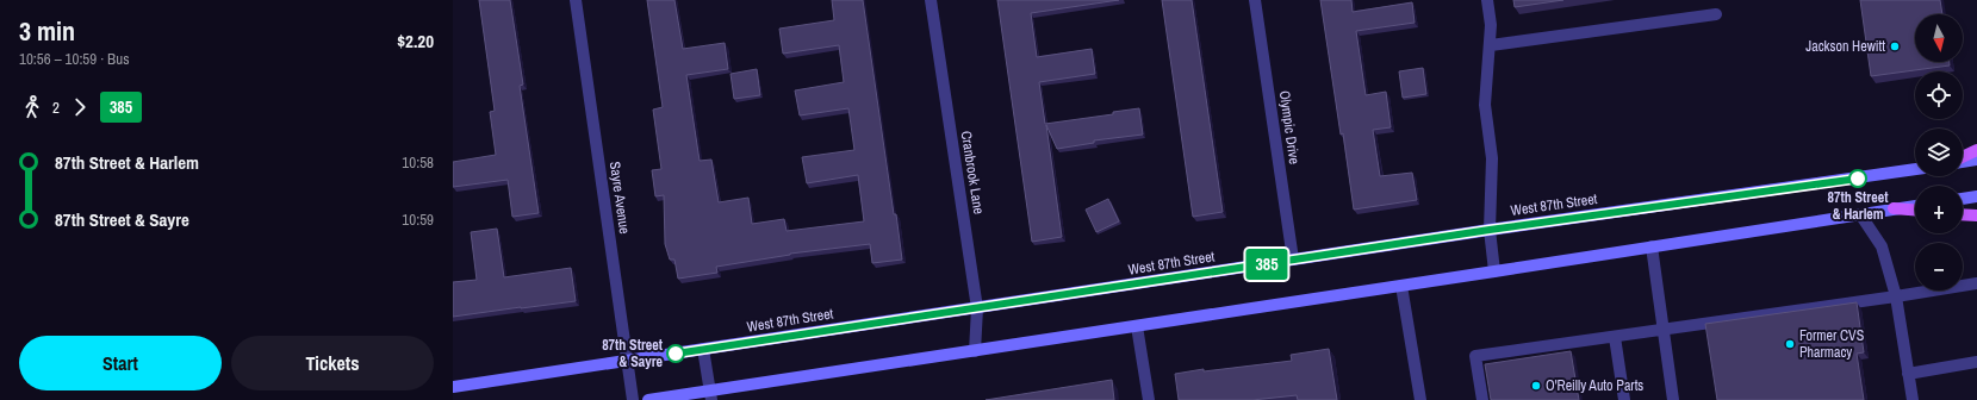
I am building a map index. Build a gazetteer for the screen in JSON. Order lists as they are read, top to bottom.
{
  "streets": {
    "main road": ["West 87th Street"],
    "street": ["Olympic Drive", "Cranbrook Lane", "Sayre Avenue"]
  },
  "crossings": [
    ["Olympic Drive", "West 87th Street"],
    ["Cranbrook Lane", "West 87th Street"],
    ["Sayre Avenue", "West 87th Street"]
  ],
  "places": [
    "Jackson Hewitt",
    "87th Street & Harlem",
    "Former CVS Pharmacy",
    "87th Street & Sayre",
    "O'Reilly Auto Parts"
  ],
  "lines": ["bus line 385"],
  "north": "bottom",
  "page": {
    "heading": ["3 min", "10:56 – 10:59 · Bus", "$2.20"],
    "on_map": "385",
    "map_buttons": ["+", "−"],
    "legs": ["2", "385"],
    "list": [
      {
        "name": "87th Street & Harlem",
        "value": "10:58"
      },
      {
        "name": "87th Street & Sayre",
        "value": "10:59"
      }
    ],
    "buttons": ["Start", "Tickets"]
  }
}
